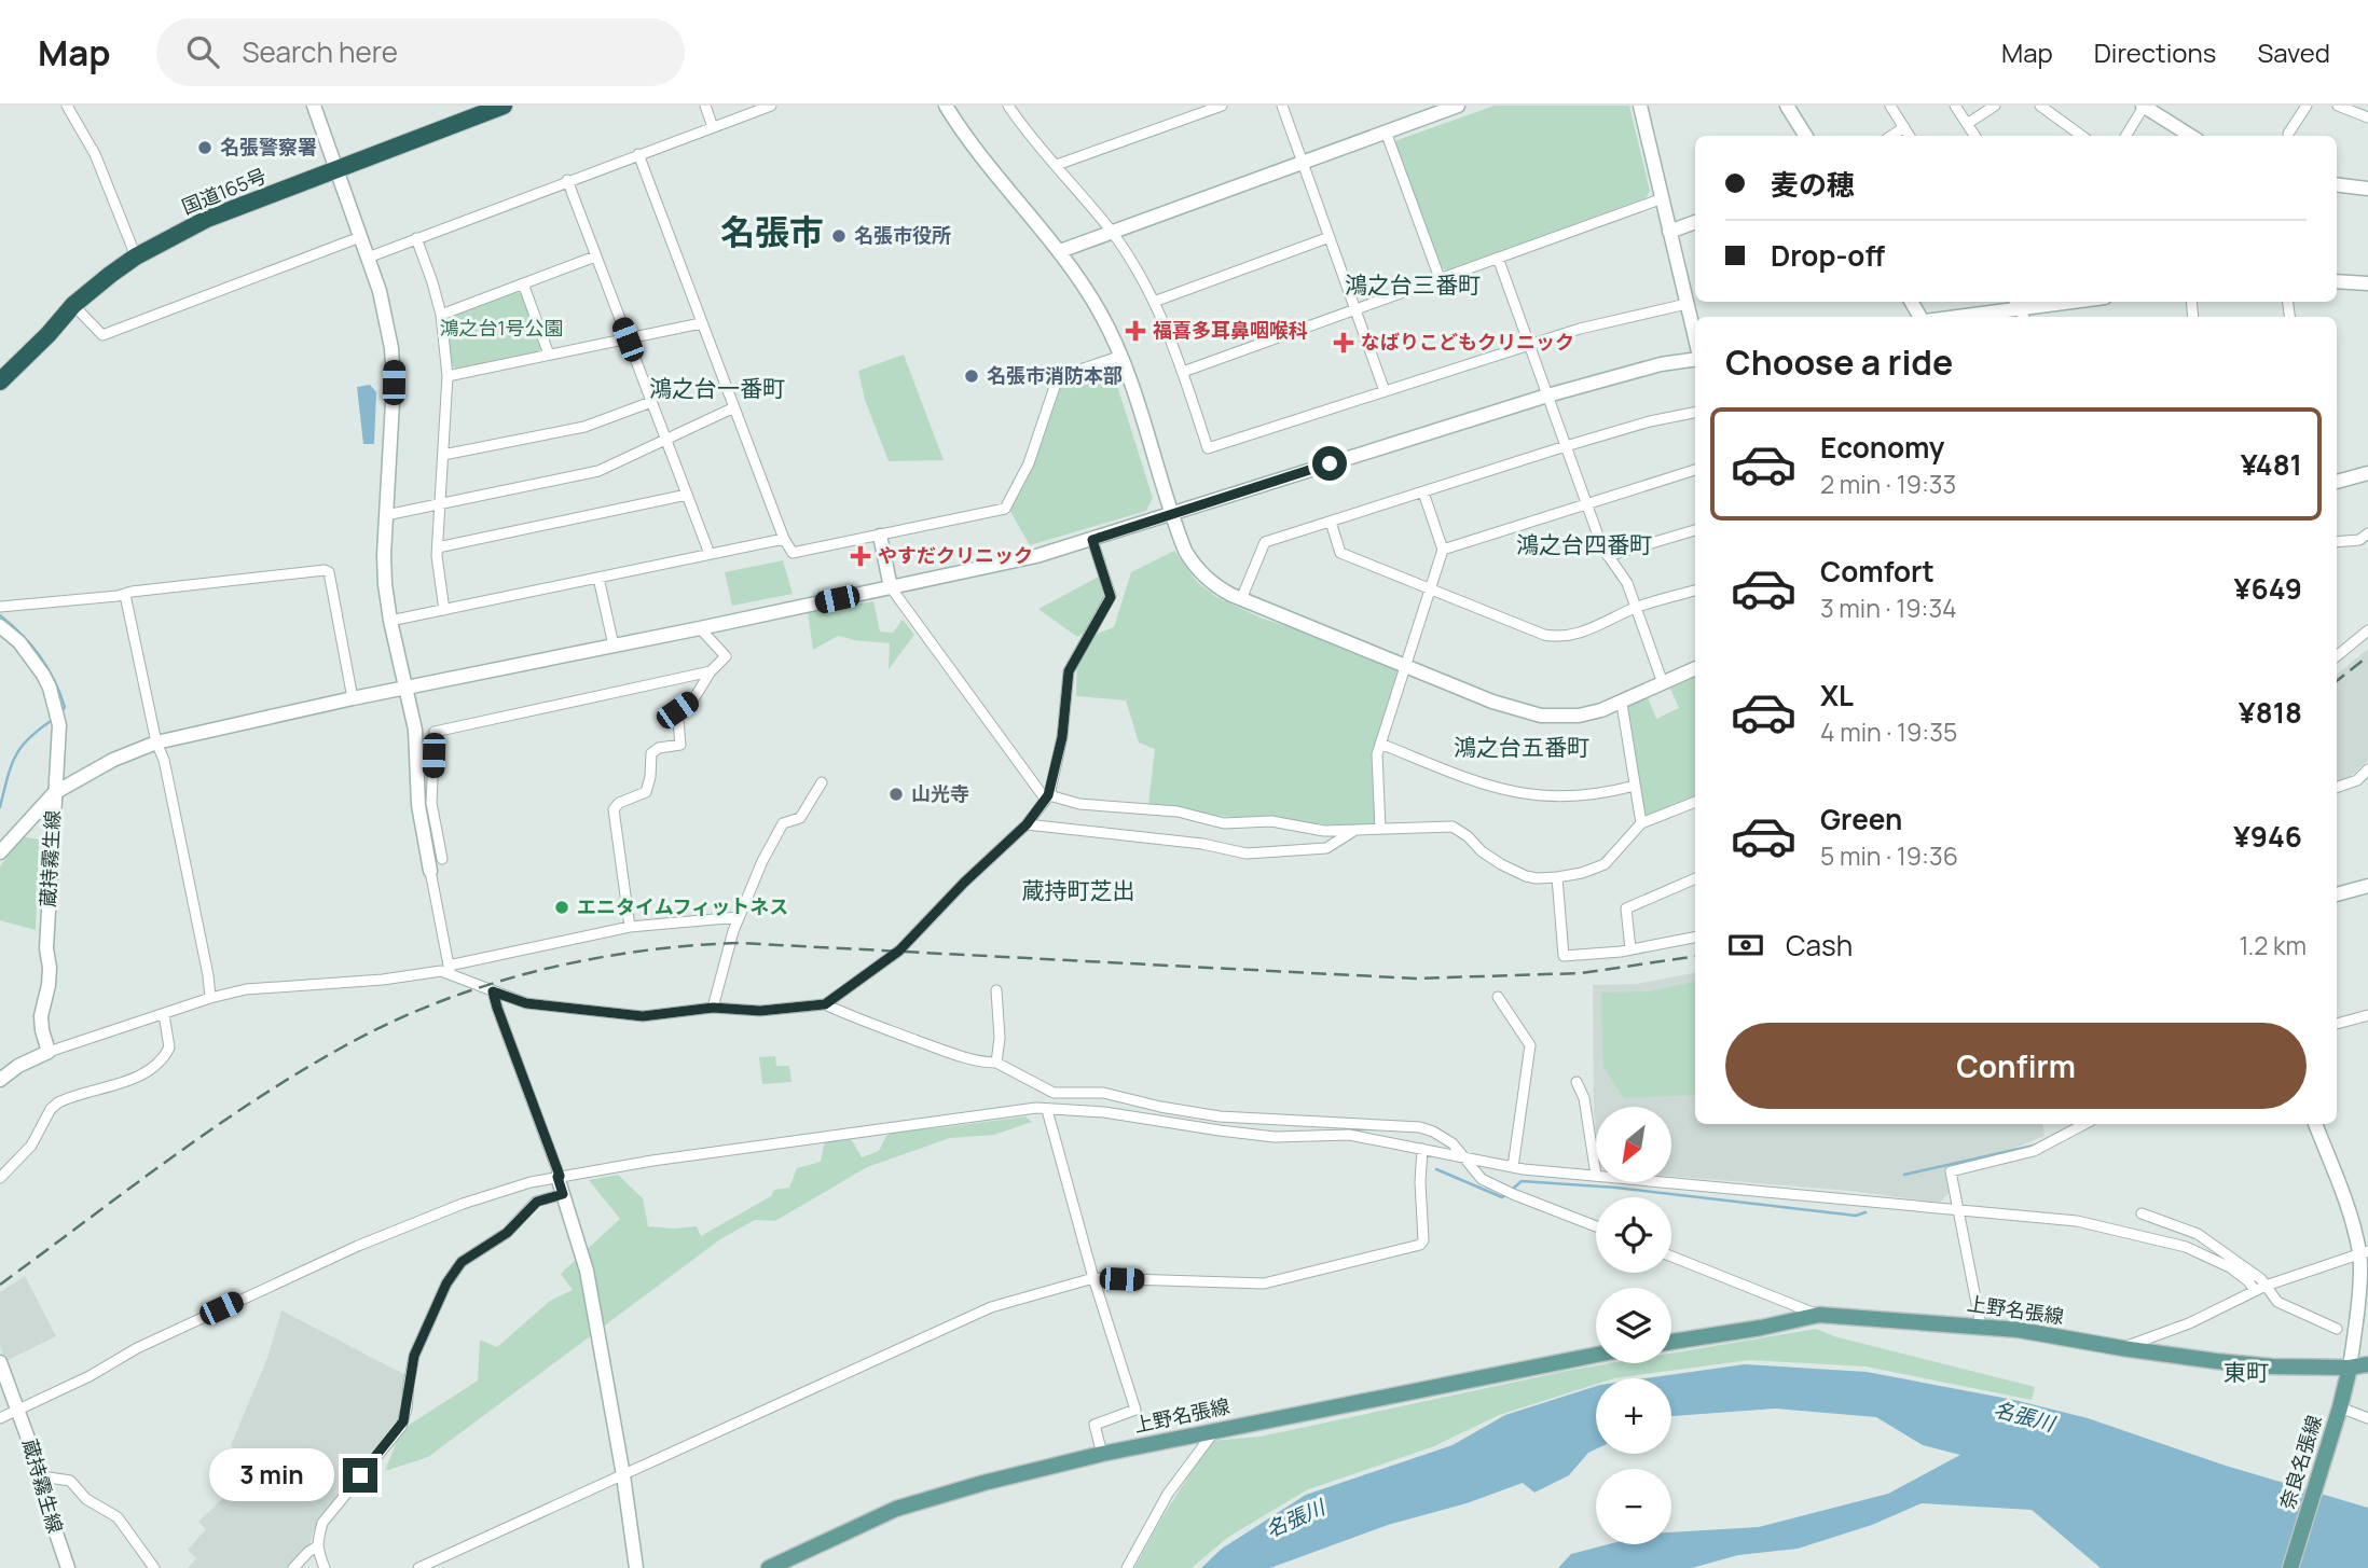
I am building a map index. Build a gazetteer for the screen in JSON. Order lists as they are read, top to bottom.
{
  "streets": {
    "highway": ["国道165号"],
    "main road": ["上野名張線", "奈良名張線"],
    "street": ["蔵持霧生線"]
  },
  "crossings": [
    ["上野名張線", "奈良名張線"]
  ],
  "districts": [
    "名張市",
    "鴻之台三番町",
    "鴻之台一番町",
    "鴻之台四番町",
    "鴻之台五番町",
    "蔵持町芝出",
    "東町"
  ],
  "water": ["名張川"],
  "parks": ["鴻之台1号公園"],
  "places": {
    "other": [
      "名張警察署",
      "名張市役所",
      "名張市消防本部",
      "山光寺",
      "エニタイムフィットネス"
    ],
    "health": ["福喜多耳鼻咽喉科", "なばりこどもクリニック", "やすだクリニック"]
  },
  "north": "bottom left",
  "page": {
    "header": "Map",
    "search": "Search here",
    "nav": ["Map", "Directions", "Saved"],
    "banner": ["麦の穂", "Drop-off"],
    "heading": "Choose a ride",
    "list": [
      {
        "name": "Economy",
        "note": "2 min · 19:33",
        "value": "¥481"
      },
      {
        "name": "Comfort",
        "note": "3 min · 19:34",
        "value": "¥649"
      },
      {
        "name": "XL",
        "note": "4 min · 19:35",
        "value": "¥818"
      },
      {
        "name": "Green",
        "note": "5 min · 19:36",
        "value": "¥946"
      }
    ],
    "pay": ["Cash", "1.2 km"],
    "buttons": "Confirm",
    "map_buttons": ["+", "−"],
    "bubble": "3 min"
  }
}
